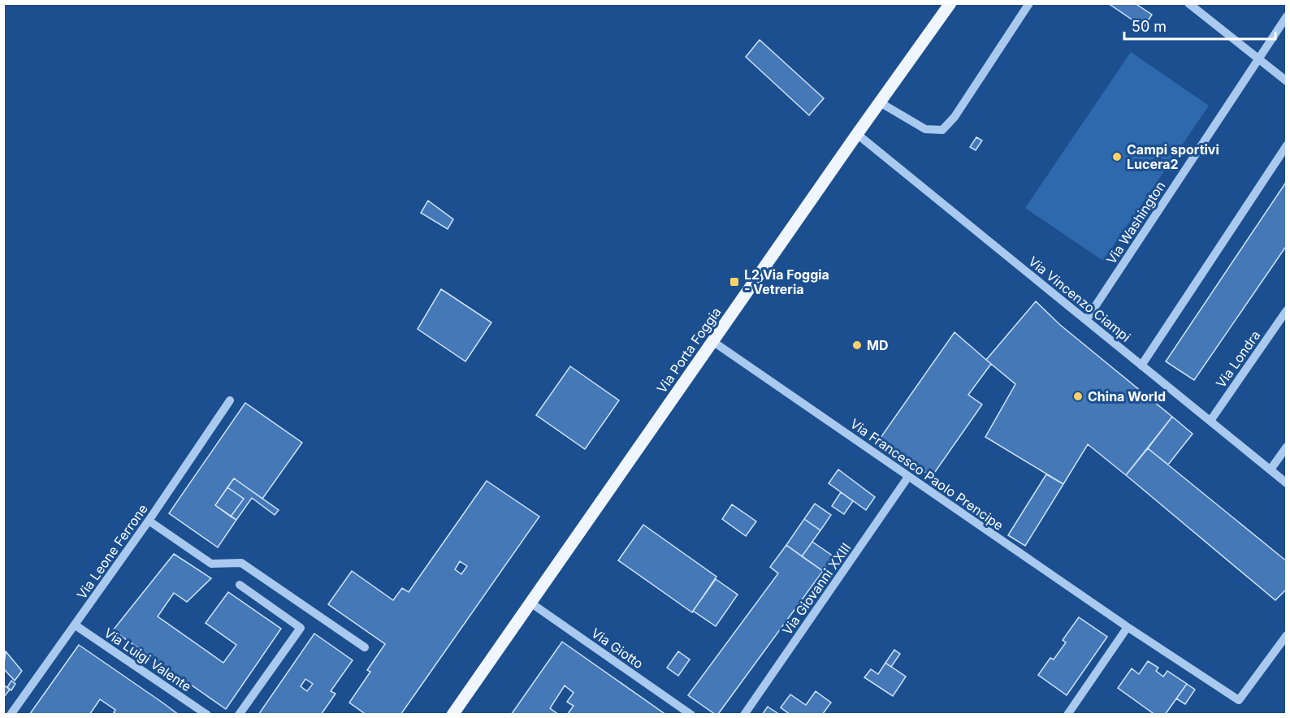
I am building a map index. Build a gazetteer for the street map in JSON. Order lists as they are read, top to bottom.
{
  "streets": {
    "main road": ["Via Porta Foggia"],
    "street": [
      "Via Washington",
      "Via Vincenzo Ciampi",
      "Via Londra",
      "Via Francesco Paolo Prencipe",
      "Via Leone Ferrone",
      "Via Giovanni XXIII",
      "Via Giotto",
      "Via Luigi Valente"
    ]
  },
  "crossings": [
    ["Via Washington", "Via Vincenzo Ciampi"],
    ["Via Vincenzo Ciampi", "Via Porta Foggia"],
    ["Via Vincenzo Ciampi", "Via Londra"],
    ["Via Porta Foggia", "Via Francesco Paolo Prencipe"],
    ["Via Porta Foggia", "Via Giotto"],
    ["Via Francesco Paolo Prencipe", "Via Giovanni XXIII"],
    ["Via Leone Ferrone", "Via Luigi Valente"]
  ],
  "places": {
    "other": ["Campi sportivi Lucera2", "MD", "China World"],
    "transit": ["L2 Via Foggia - Vetreria"]
  },
  "scale_bar": "50 m"
}
